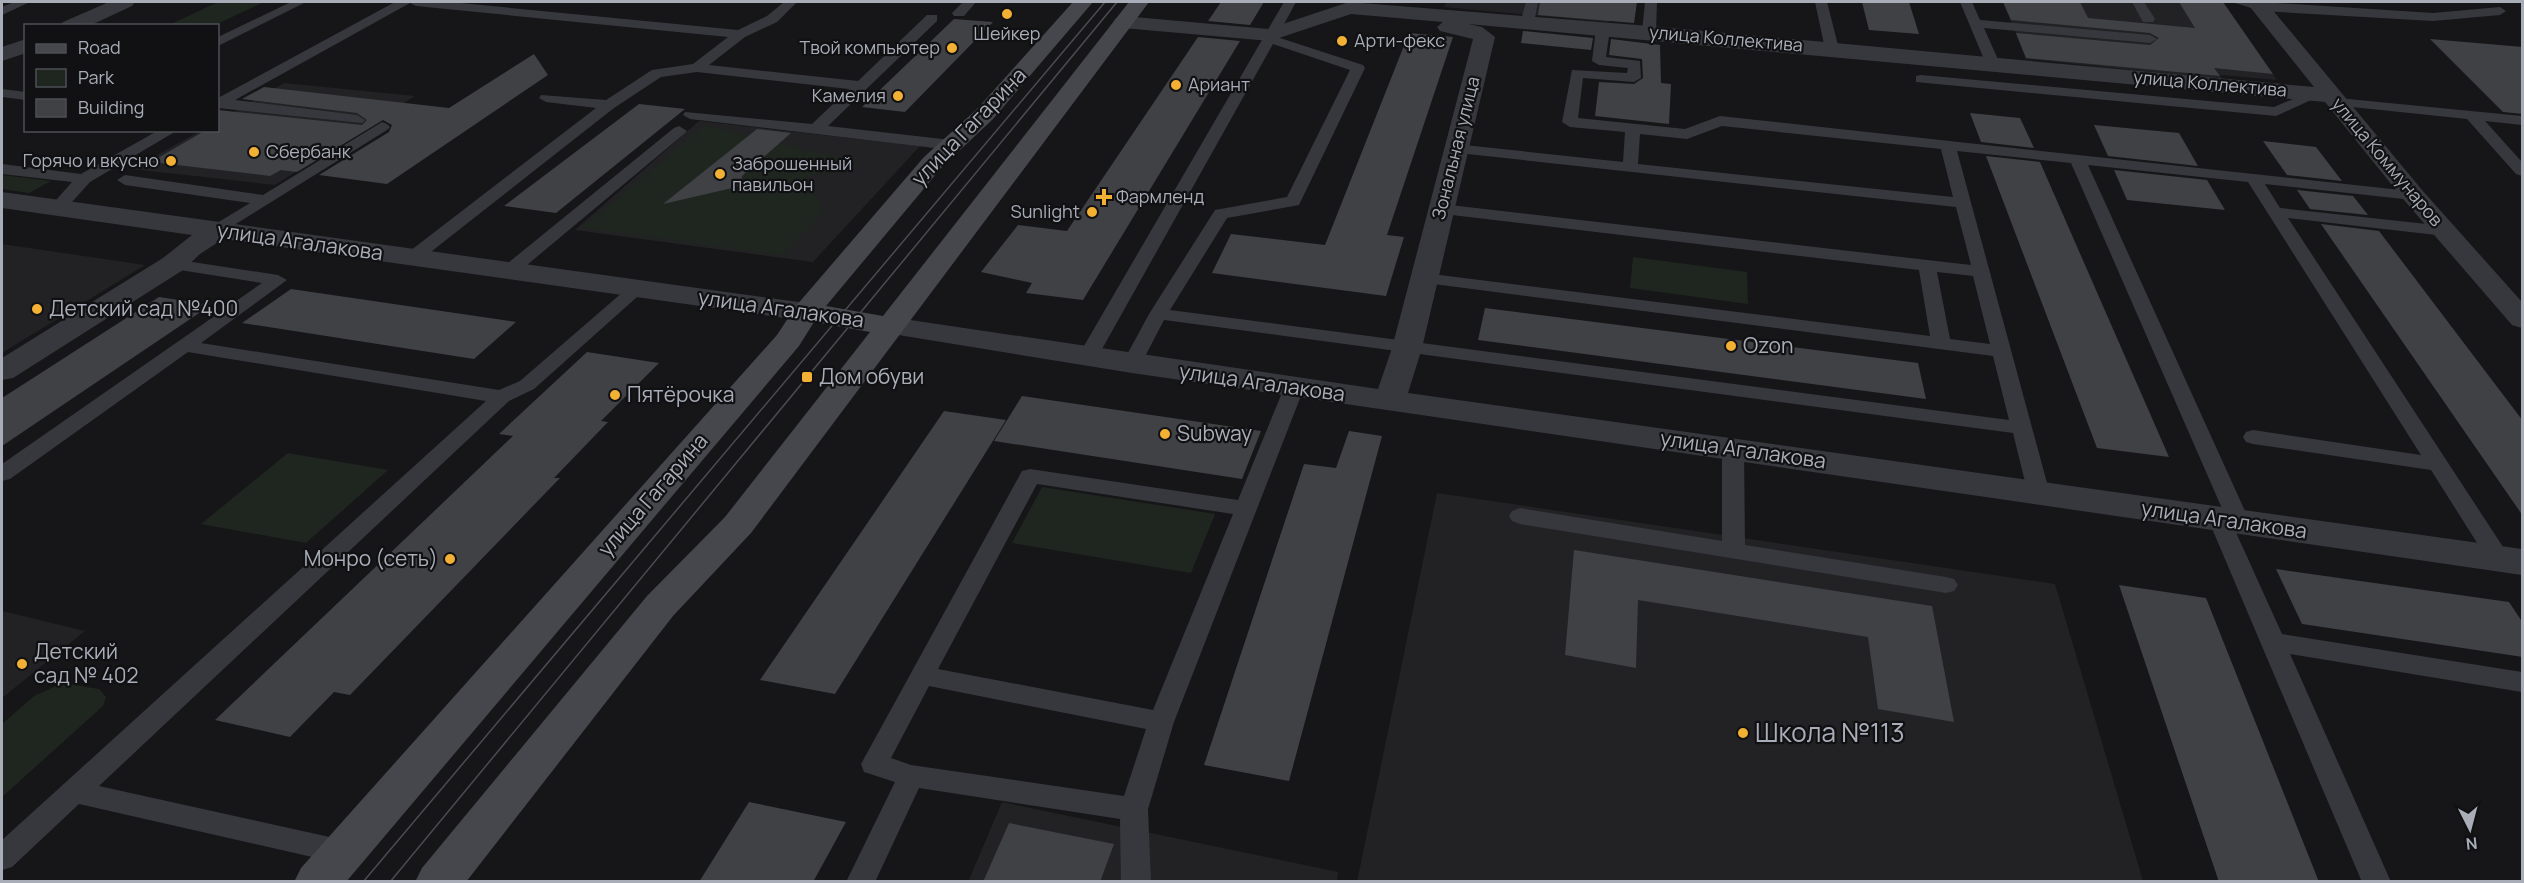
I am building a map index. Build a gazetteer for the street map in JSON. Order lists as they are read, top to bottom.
{
  "streets": {
    "main road": ["улица Гагарина", "улица Агалакова"],
    "street": ["улица Коллектива", "Зональная улица", "улица Коммунаров"]
  },
  "crossings": [
    ["улица Коллектива", "Зональная улица"],
    ["улица Коллектива", "улица Коммунаров"],
    ["улица Гагарина", "улица Агалакова"],
    ["Зональная улица", "улица Агалакова"]
  ],
  "places": {
    "other": [
      "Шейкер",
      "Арти-фекс",
      "Твой компьютер",
      "Ариант",
      "Камелия",
      "Сбербанк",
      "Горячо и вкусно",
      "Заброшенный павильон",
      "Sunlight",
      "Детский сад №400",
      "Ozon",
      "Пятёрочка",
      "Subway",
      "Монро (сеть)",
      "Детский сад № 402",
      "Школа №113"
    ],
    "health": ["Фармленд"],
    "transit": ["Дом обуви"]
  },
  "legend": ["Road", "Park", "Building"],
  "north": "bottom"
}
